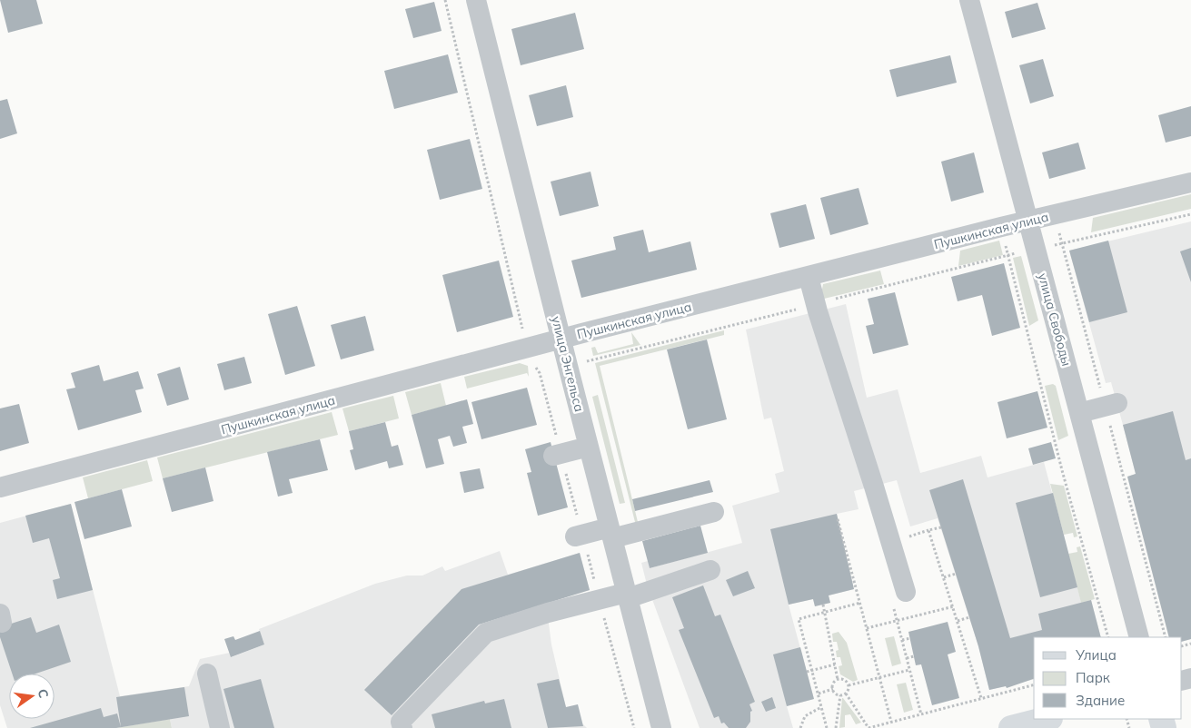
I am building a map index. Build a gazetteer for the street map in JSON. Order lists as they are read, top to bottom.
{
  "streets": {
    "street": ["Пушкинская улица", "улица Свободы", "улица Энгельса"]
  },
  "crossings": [
    ["Пушкинская улица", "улица Свободы"],
    ["Пушкинская улица", "улица Энгельса"]
  ],
  "legend": ["Улица", "Парк", "Здание"],
  "north": "right"
}
